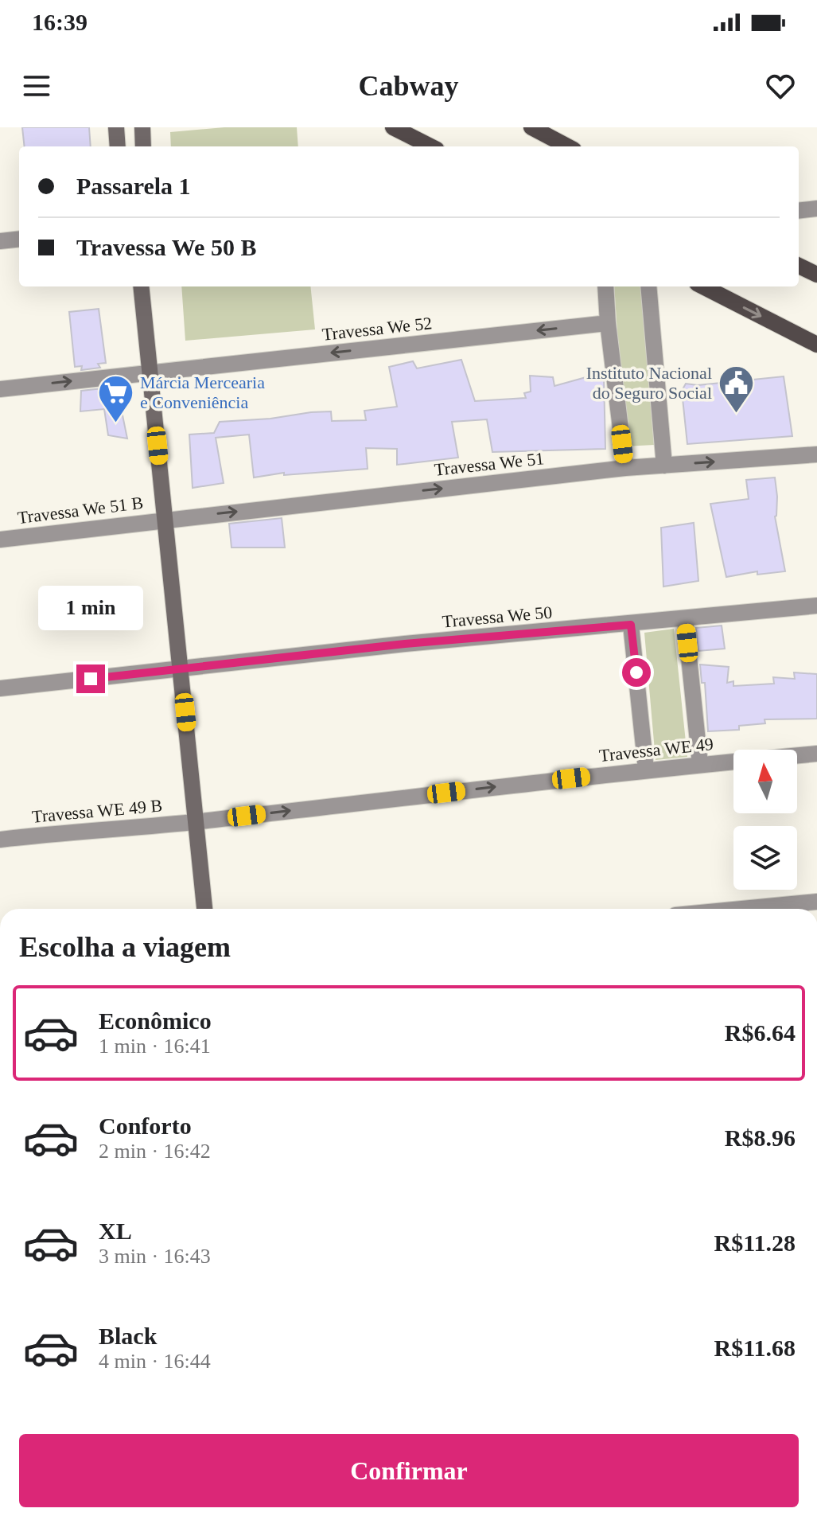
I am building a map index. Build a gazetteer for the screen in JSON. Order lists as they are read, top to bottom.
{
  "streets": {
    "street": [
      "Travessa We 52",
      "Travessa We 51",
      "Travessa We 51 B",
      "Travessa We 50",
      "Travessa WE 49",
      "Travessa WE 49 B"
    ]
  },
  "crossings": [
    ["Travessa We 51", "Travessa We 51 B"],
    ["Travessa WE 49", "Travessa WE 49 B"]
  ],
  "one_way": ["Travessa We 51", "Travessa WE 49"],
  "places": {
    "public building": ["Instituto Nacional do Seguro Social"],
    "supermarket": ["Márcia Mercearia e Conveniência"]
  },
  "north": "top",
  "page": {
    "status": "16:39",
    "header": "Cabway",
    "banner": ["Passarela 1", "Travessa We 50 B"],
    "bubble": "1 min",
    "heading": "Escolha a viagem",
    "list": [
      {
        "name": "Econômico",
        "note": "1 min · 16:41",
        "value": "R$6.64"
      },
      {
        "name": "Conforto",
        "note": "2 min · 16:42",
        "value": "R$8.96"
      },
      {
        "name": "XL",
        "note": "3 min · 16:43",
        "value": "R$11.28"
      },
      {
        "name": "Black",
        "note": "4 min · 16:44",
        "value": "R$11.68"
      }
    ],
    "buttons": "Confirmar"
  }
}
